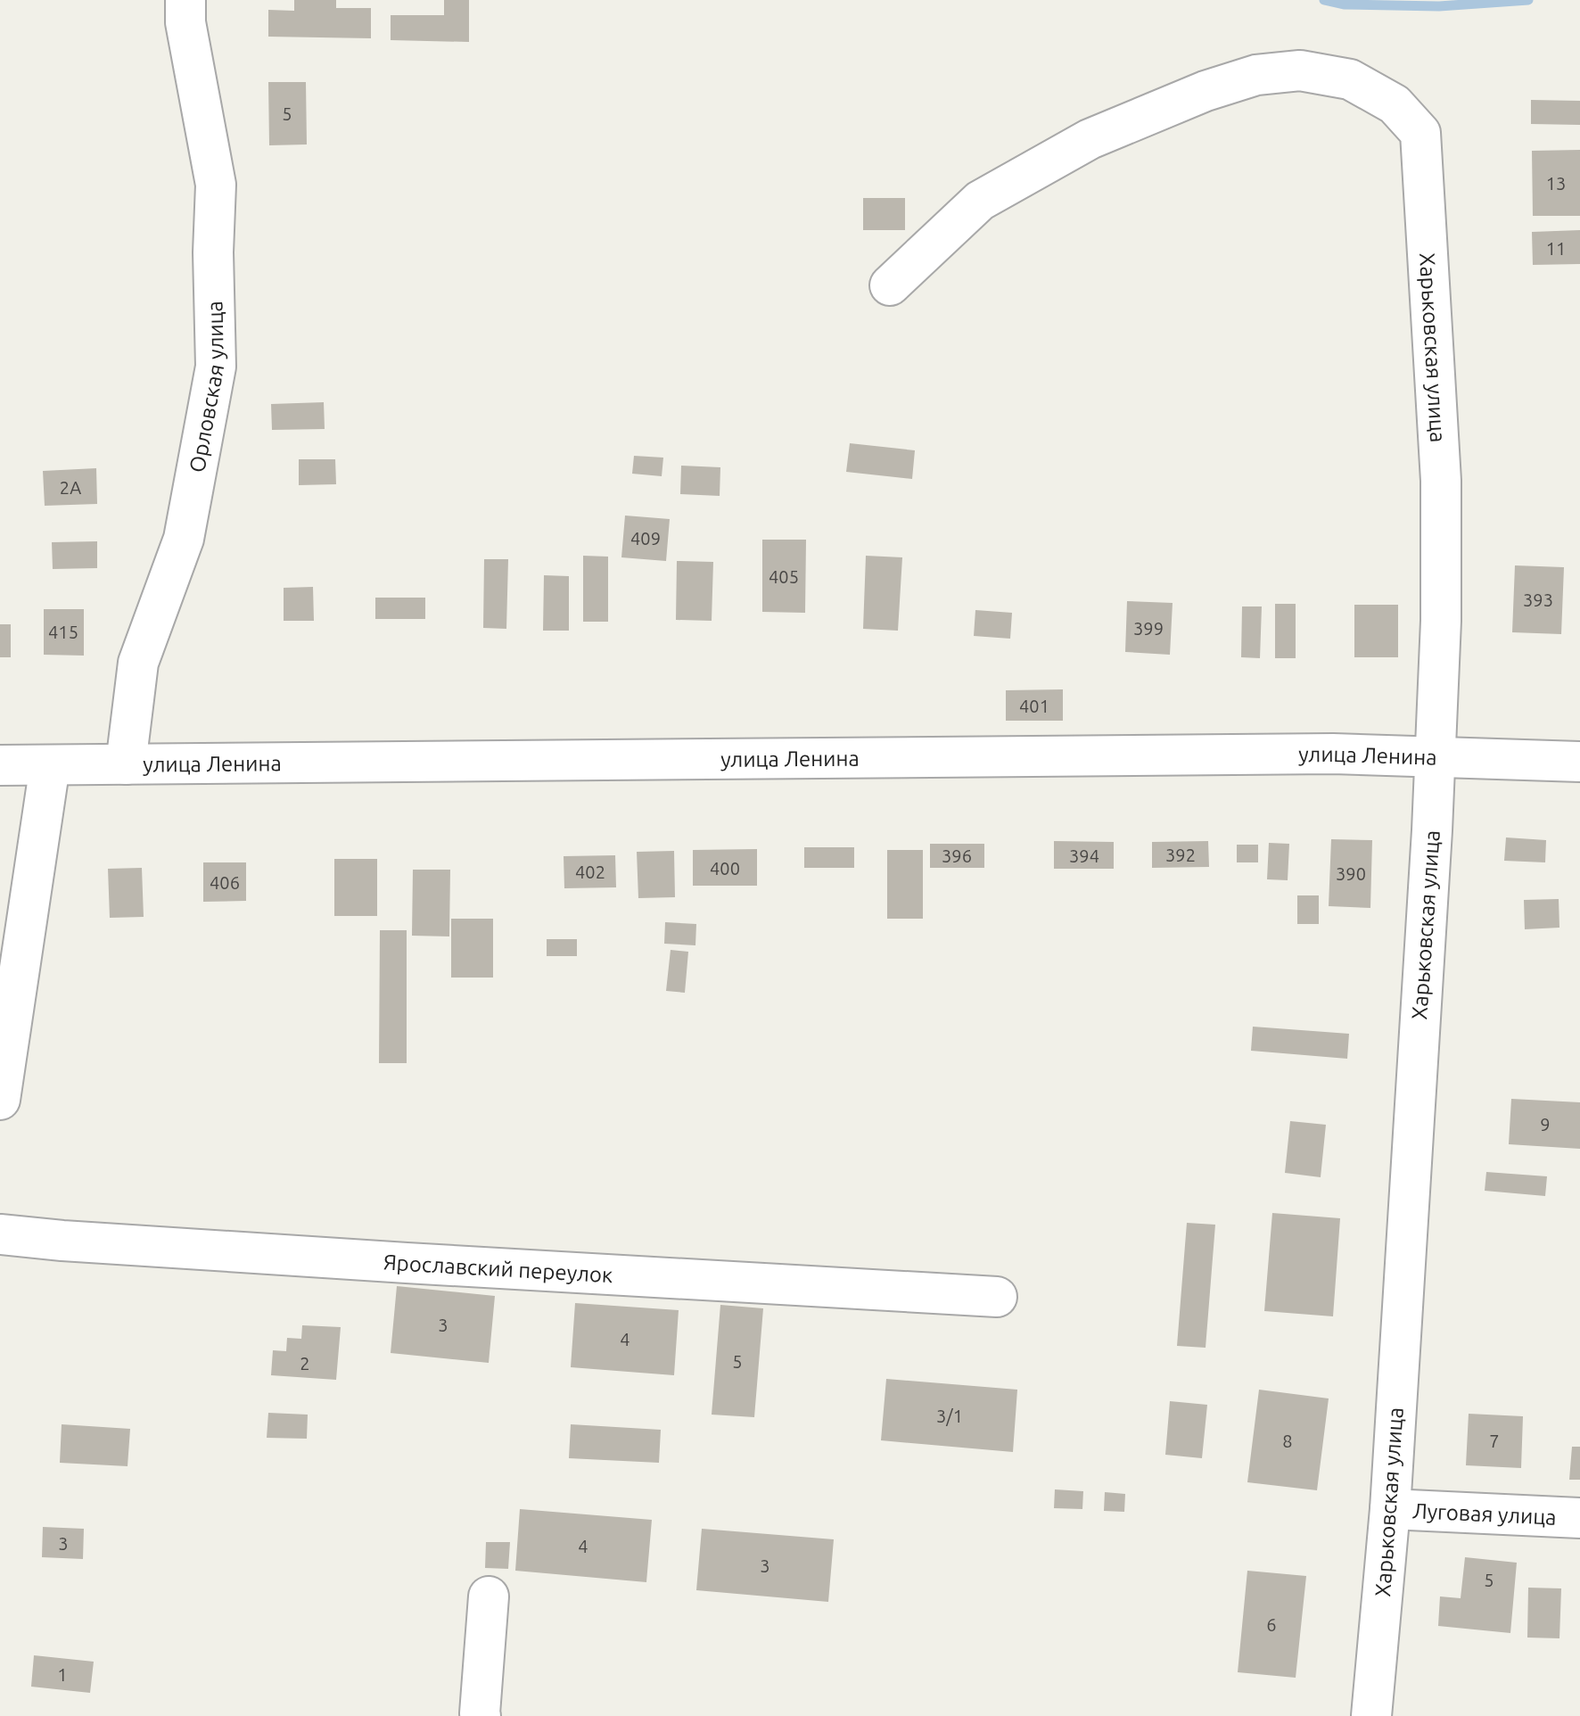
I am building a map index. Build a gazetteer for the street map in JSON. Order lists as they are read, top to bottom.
{
  "streets": {
    "street": [
      "Харьковская улица",
      "Орловская улица",
      "улица Ленина",
      "Ярославский переулок",
      "Луговая улица"
    ]
  },
  "crossings": [
    ["Харьковская улица", "улица Ленина"],
    ["Харьковская улица", "Луговая улица"],
    ["Орловская улица", "улица Ленина"]
  ],
  "house_numbers": [
    "5",
    "13",
    "11",
    "2А",
    "409",
    "405",
    "393",
    "399",
    "415",
    "401",
    "392",
    "396",
    "394",
    "400",
    "402",
    "390",
    "406",
    "9",
    "3",
    "4",
    "5",
    "2",
    "3/1",
    "8",
    "7",
    "3",
    "4",
    "3",
    "5",
    "6",
    "1"
  ]
}
